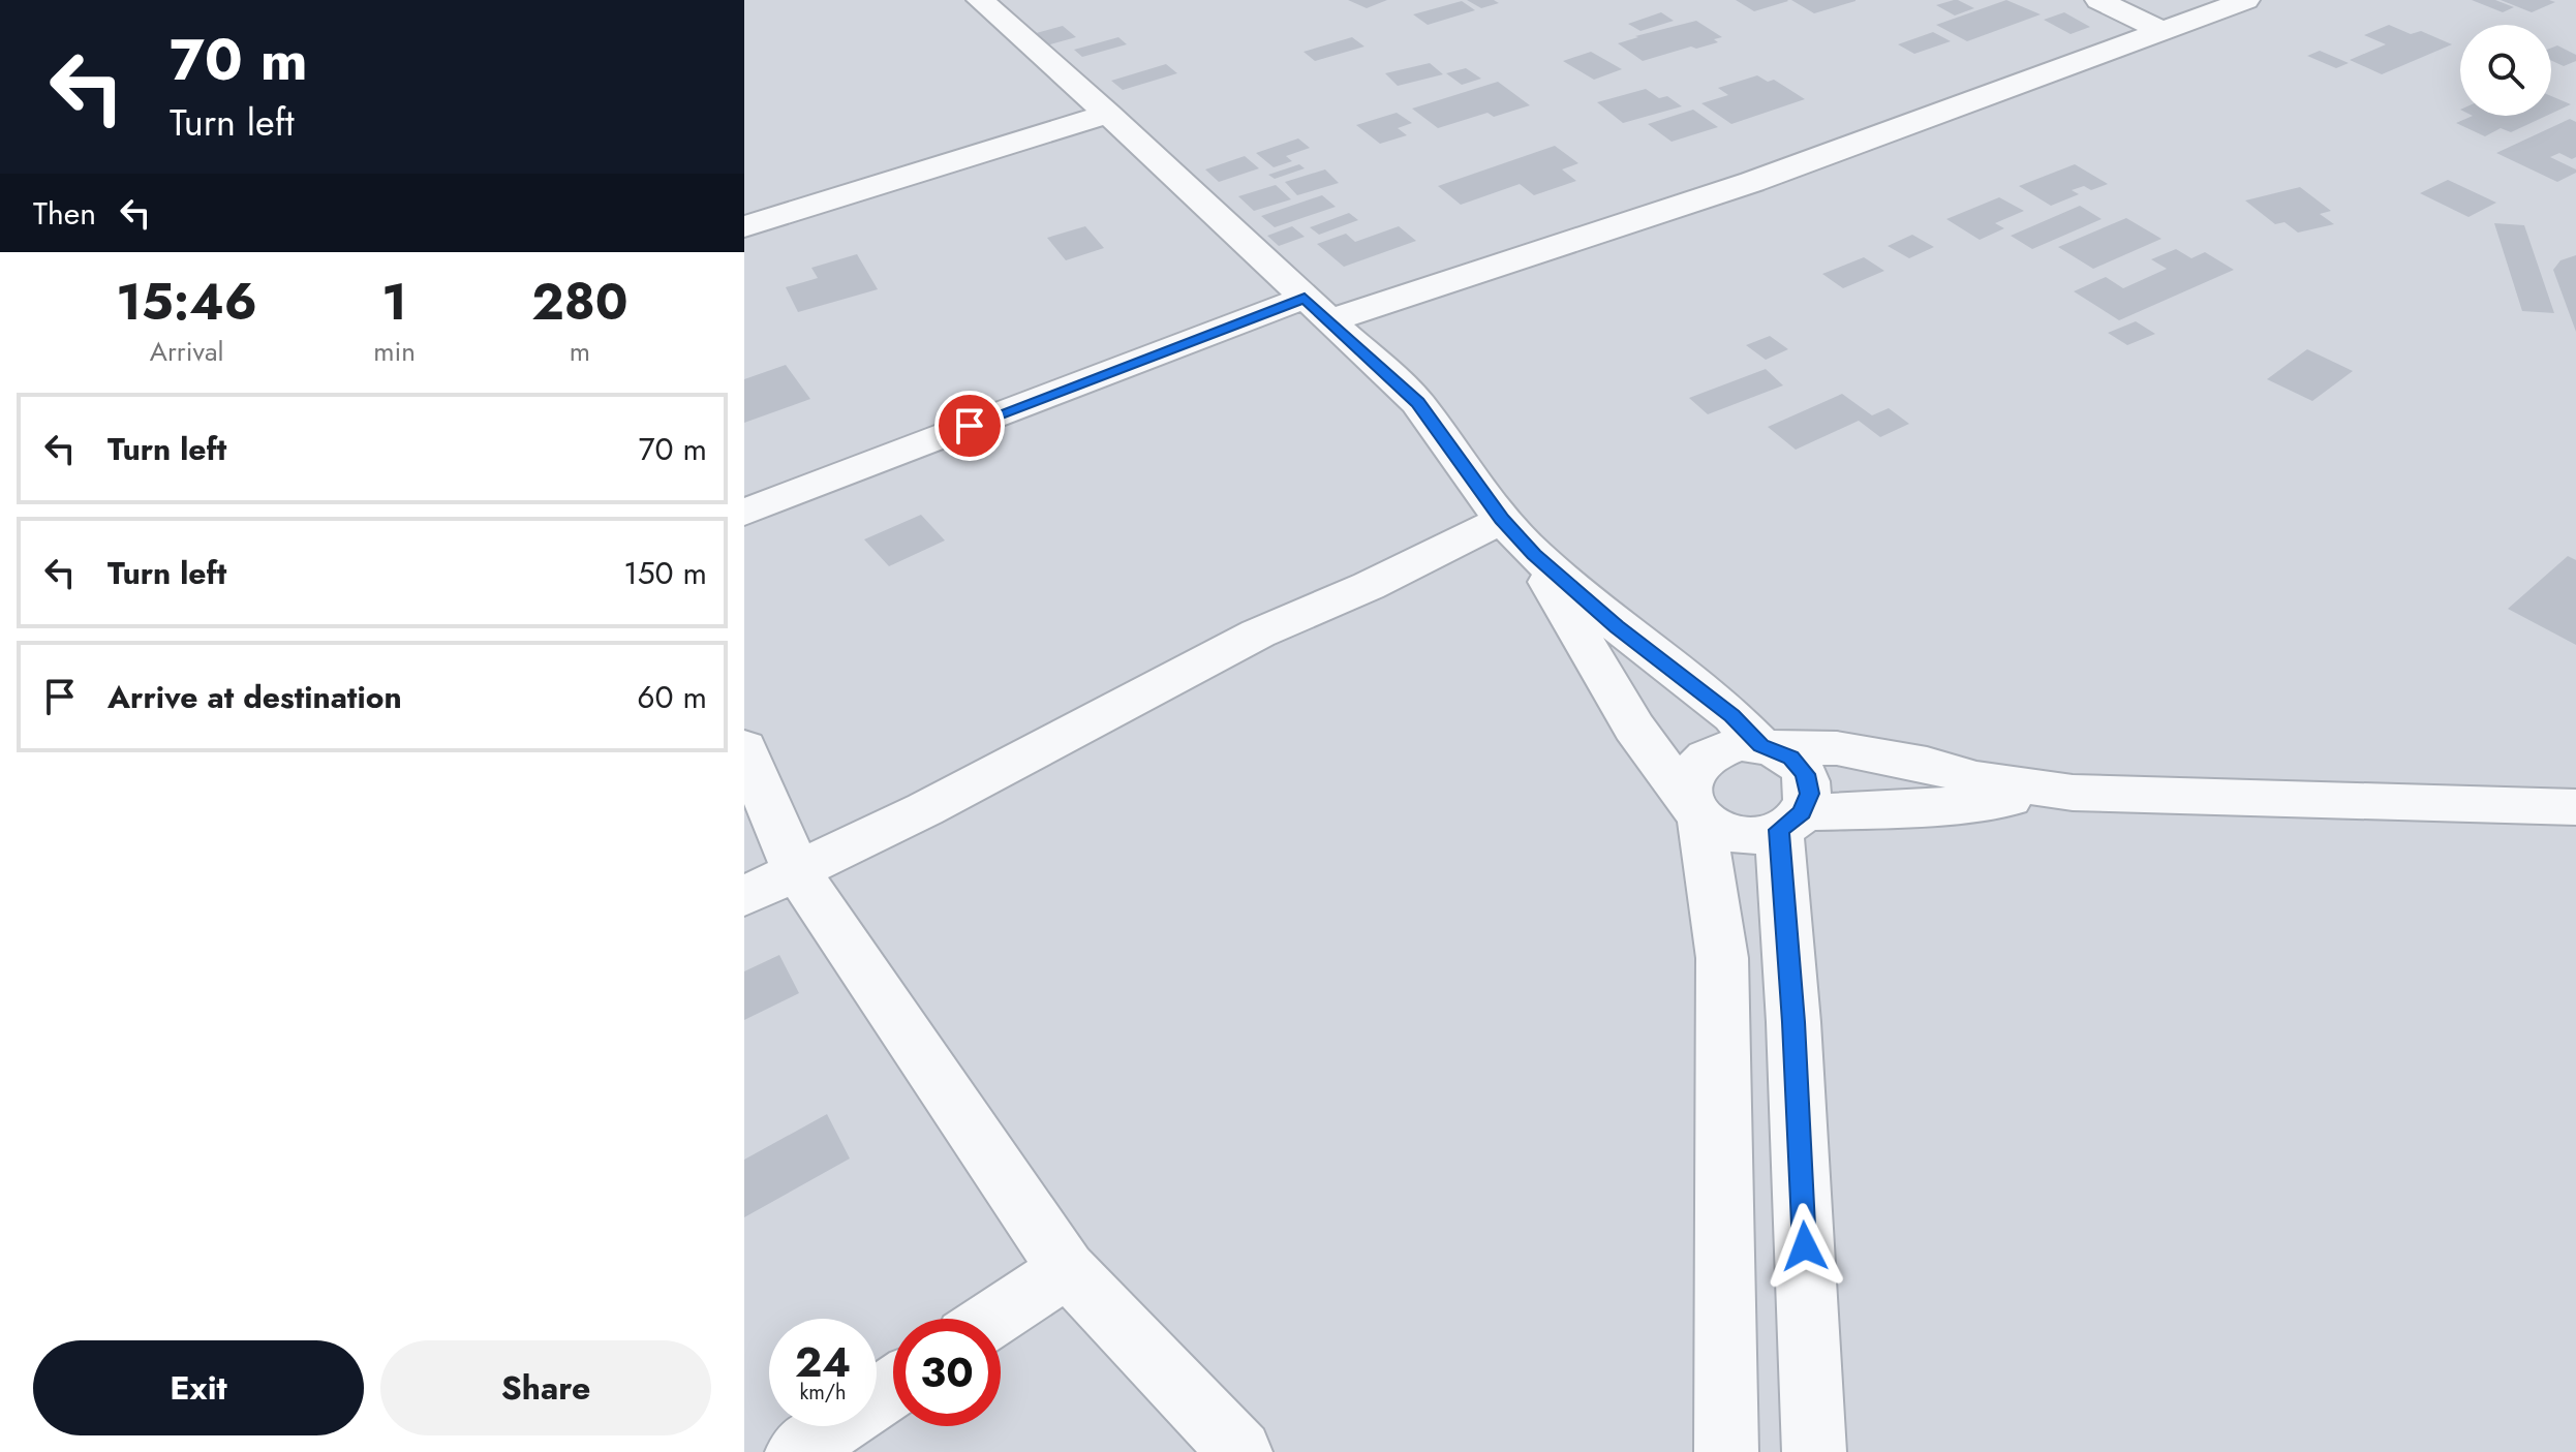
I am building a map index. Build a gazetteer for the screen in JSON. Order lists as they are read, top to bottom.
{
  "page": {
    "turn": ["70 m", "Turn left"],
    "then": "Then",
    "eta": [
      "15:46",
      "Arrival",
      "1",
      "min",
      "280",
      "m"
    ],
    "list": [
      {
        "name": "Turn left",
        "value": "70 m"
      },
      {
        "name": "Turn left",
        "value": "150 m"
      },
      {
        "name": "Arrive at destination",
        "value": "60 m"
      }
    ],
    "speed": "24 km/h",
    "limit": "30",
    "buttons": ["Exit", "Share"]
  }
}
